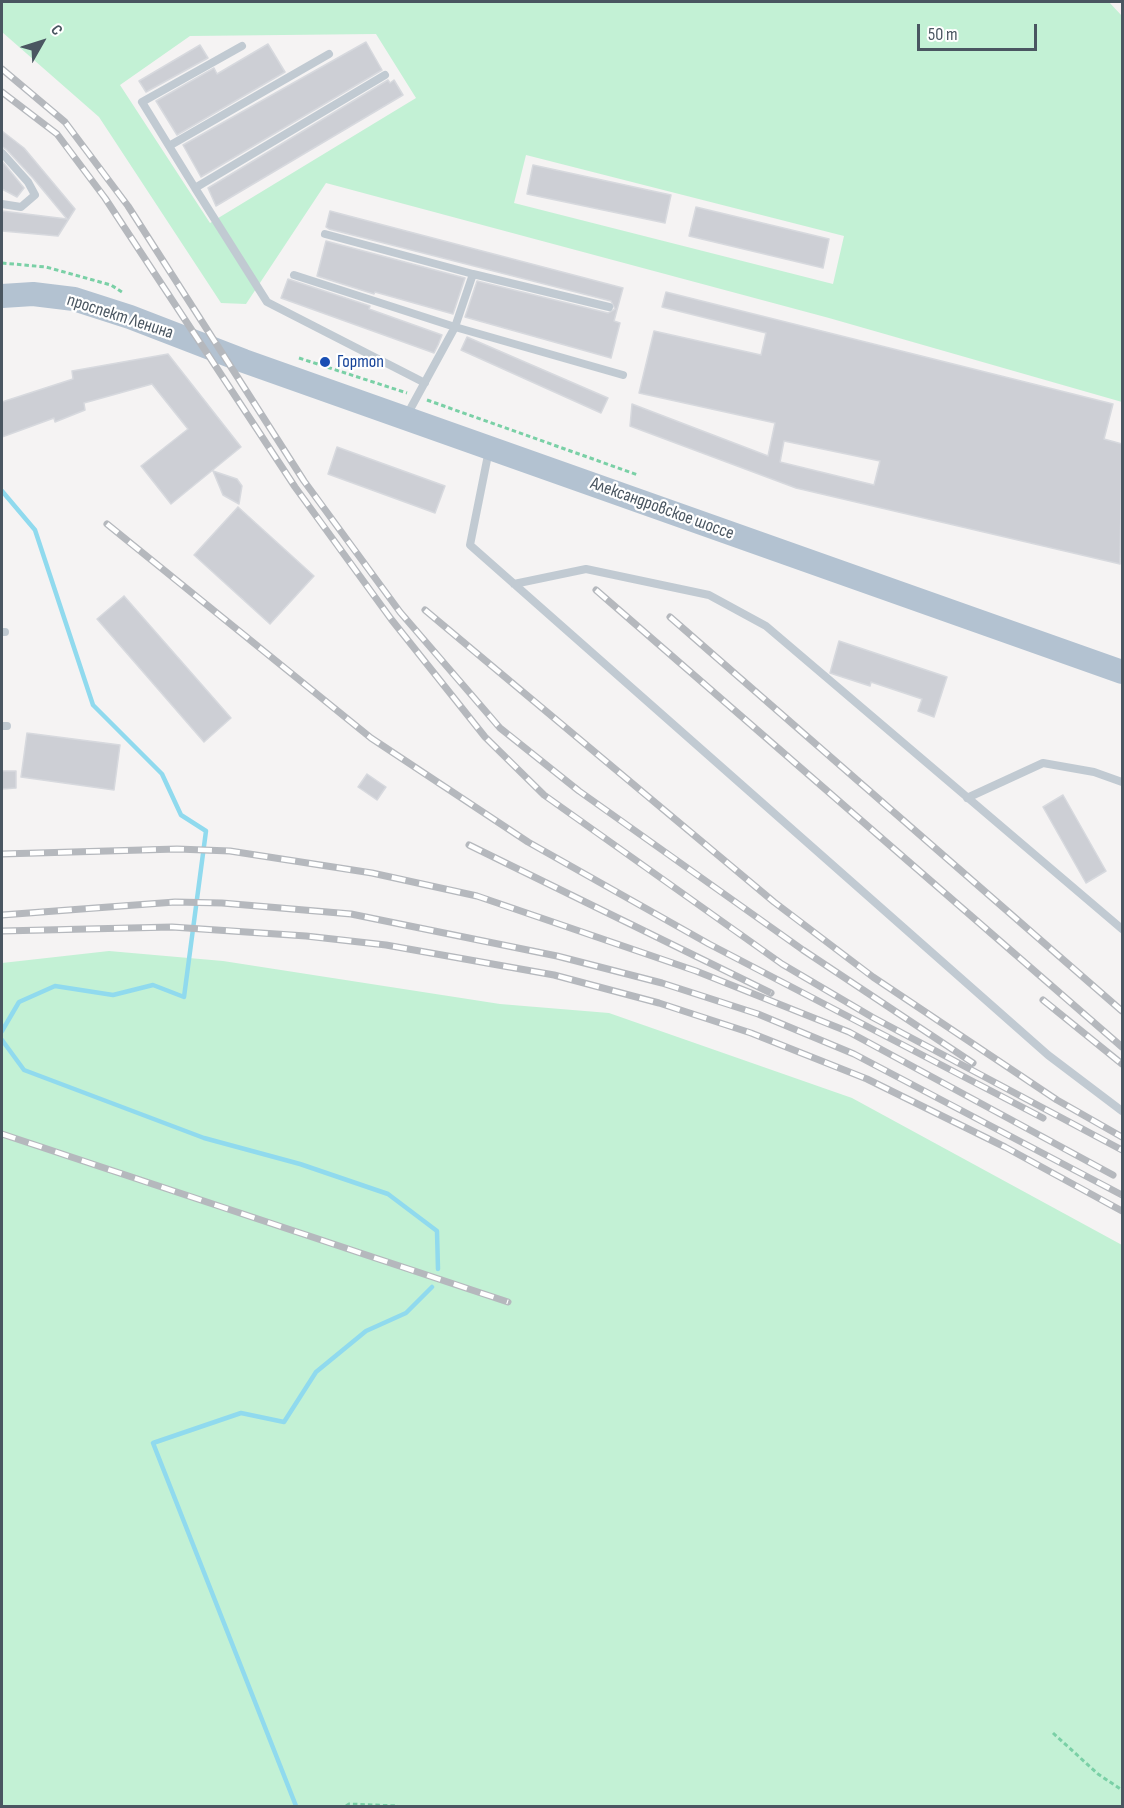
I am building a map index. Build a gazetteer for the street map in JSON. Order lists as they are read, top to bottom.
{
  "streets": {
    "main road": ["проспект Ленина", "Александровское шоссе"]
  },
  "crossings": [
    ["проспект Ленина", "Александровское шоссе"]
  ],
  "places": ["Гортоп"],
  "scale_bar": "50 m",
  "north": "top right"
}
